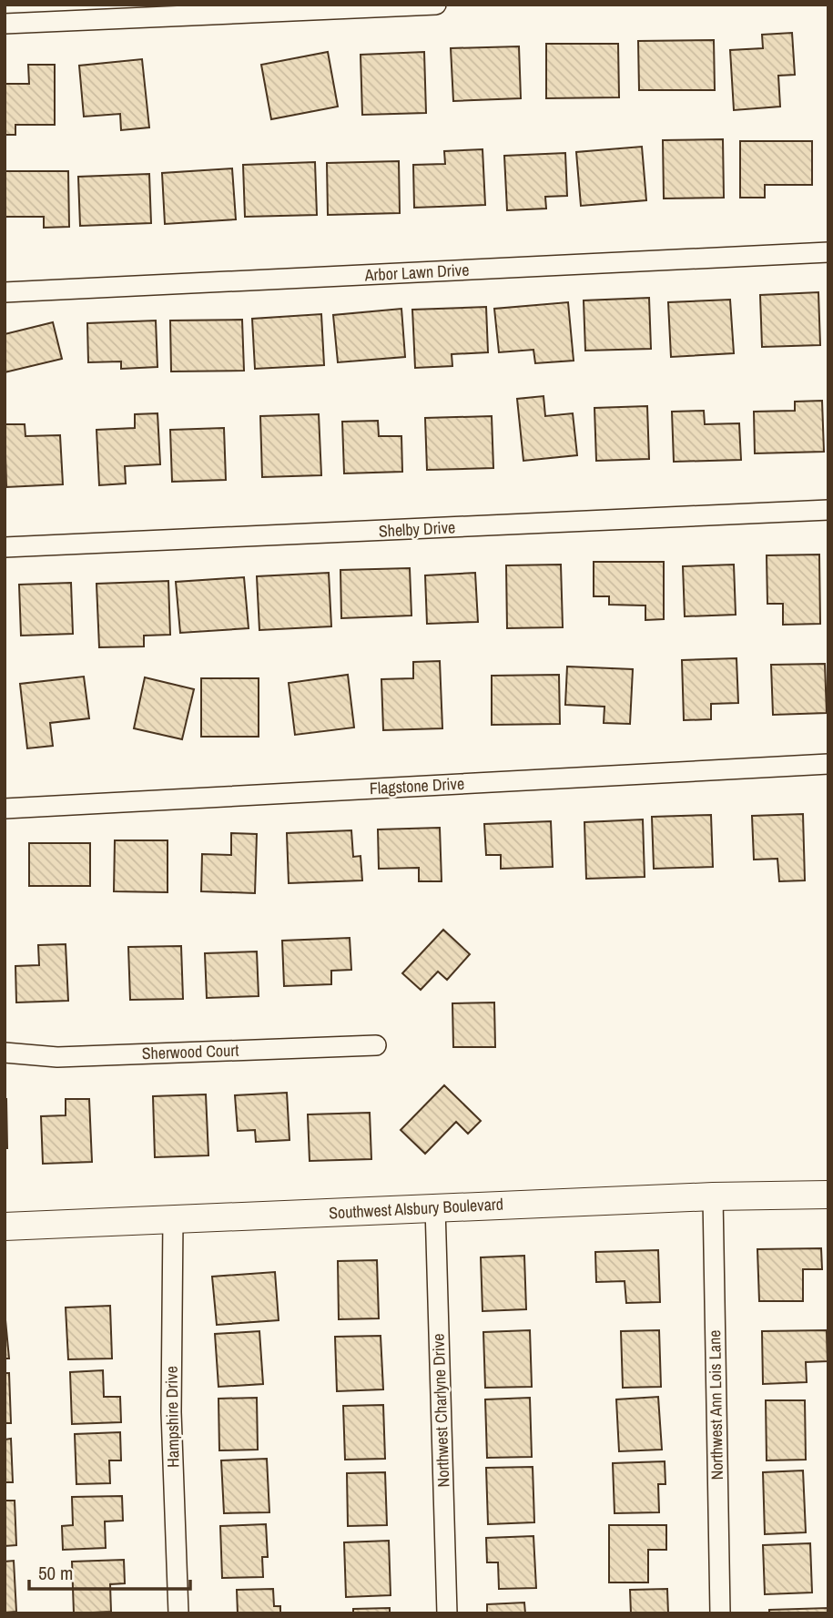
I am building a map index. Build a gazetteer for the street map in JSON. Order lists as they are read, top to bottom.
{
  "streets": {
    "main road": ["Southwest Alsbury Boulevard"],
    "street": [
      "Arbor Lawn Drive",
      "Shelby Drive",
      "Flagstone Drive",
      "Sherwood Court",
      "Northwest Ann Lois Lane",
      "Northwest Charlyne Drive",
      "Hampshire Drive"
    ]
  },
  "crossings": [
    ["Southwest Alsbury Boulevard", "Northwest Ann Lois Lane"],
    ["Southwest Alsbury Boulevard", "Northwest Charlyne Drive"],
    ["Southwest Alsbury Boulevard", "Hampshire Drive"]
  ],
  "scale_bar": "50 m"
}
